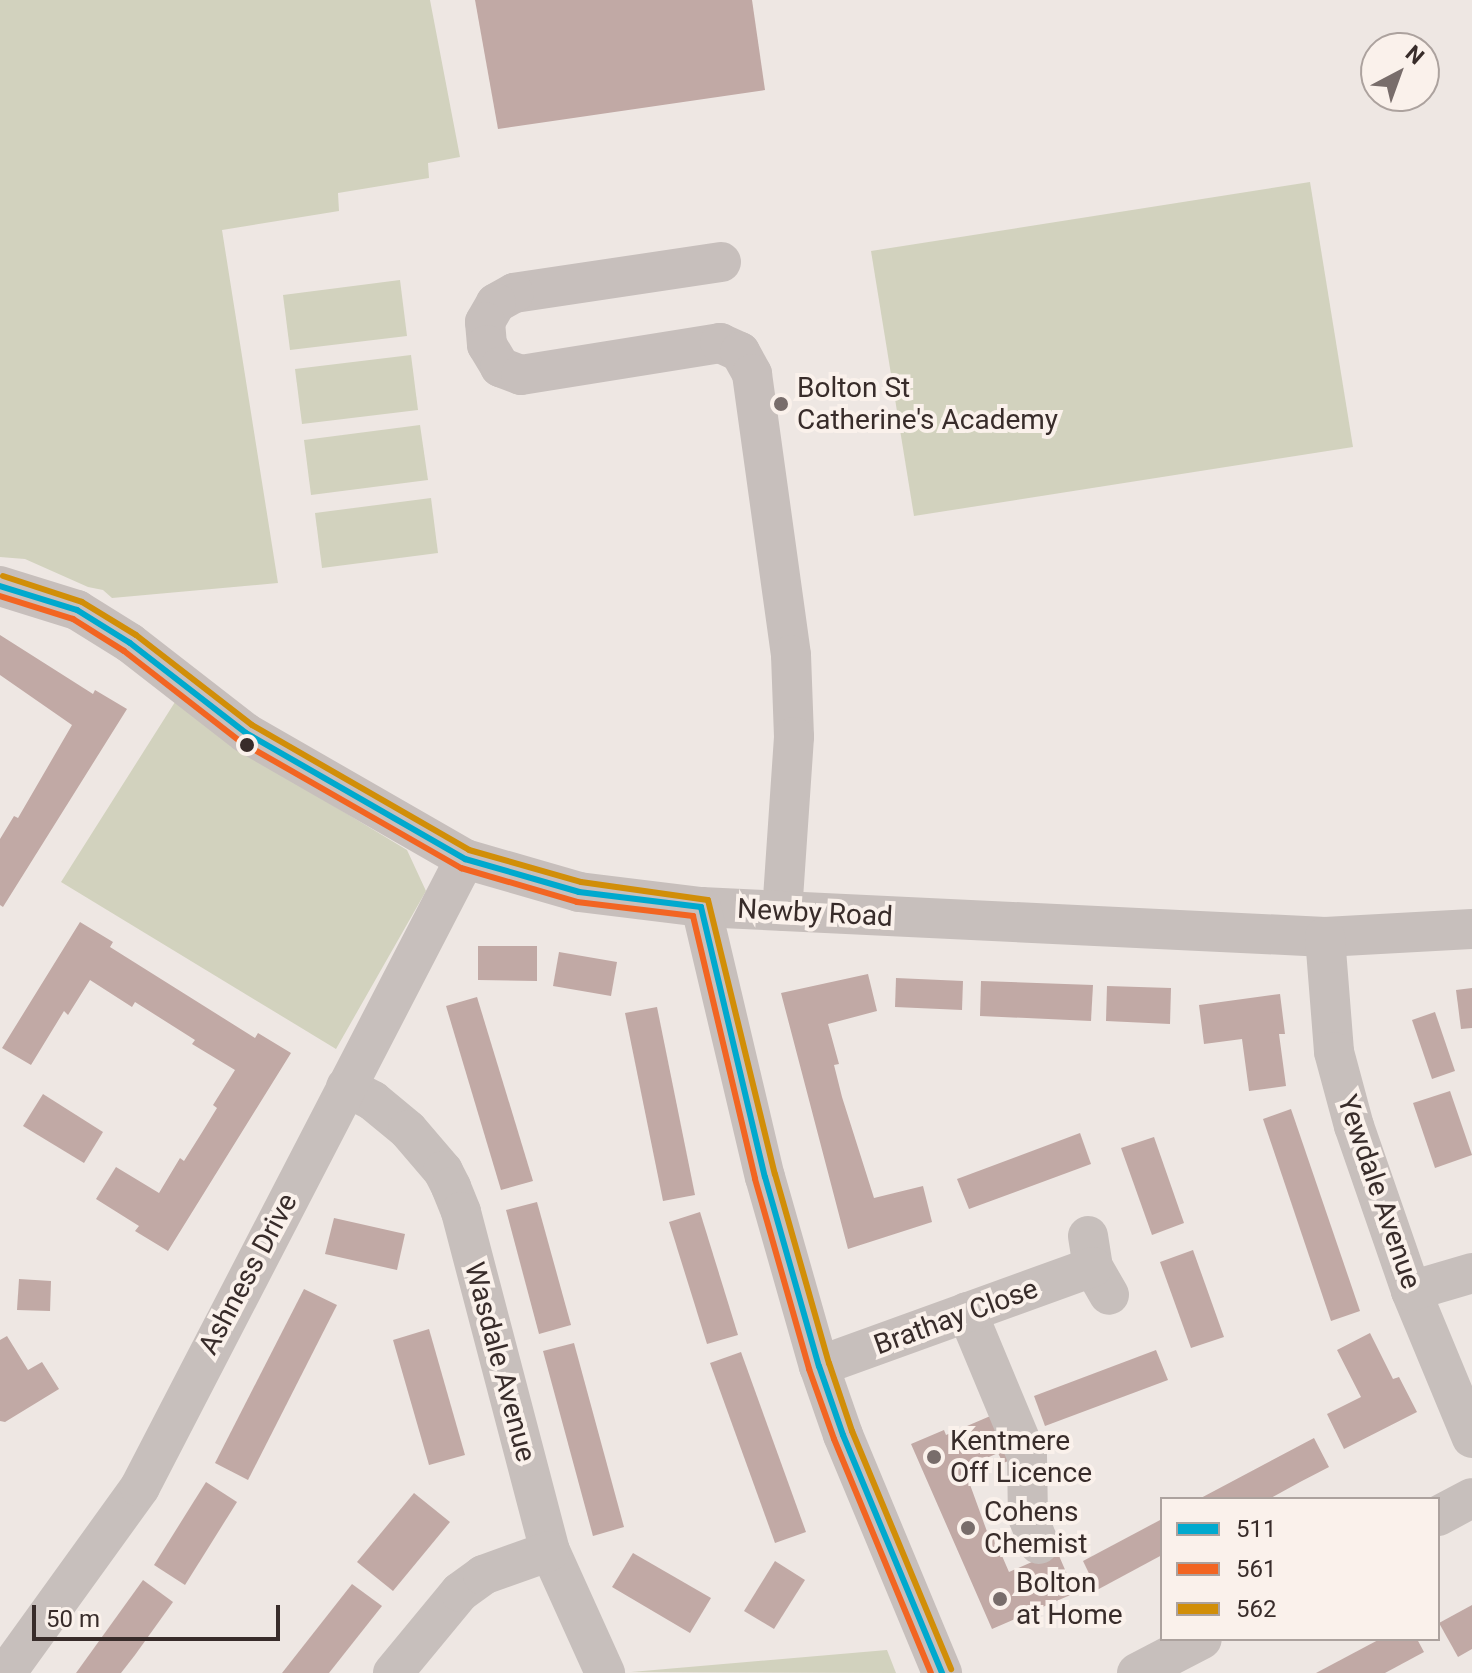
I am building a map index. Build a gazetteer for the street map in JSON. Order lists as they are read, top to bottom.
{
  "streets": {
    "street": [
      "Newby Road",
      "Yewdale Avenue",
      "Ashness Drive",
      "Brathay Close",
      "Wasdale Avenue"
    ]
  },
  "crossings": [
    ["Newby Road", "Yewdale Avenue"],
    ["Newby Road", "Ashness Drive"],
    ["Ashness Drive", "Wasdale Avenue"]
  ],
  "places": [
    "Bolton St Catherine's Academy",
    "Kentmere Off Licence",
    "Cohens Chemist",
    "Bolton at Home"
  ],
  "lines": ["transit line 562", "transit line 511", "transit line 561"],
  "legend": ["511", "561", "562"],
  "scale_bar": "50 m",
  "north": "top right"
}
